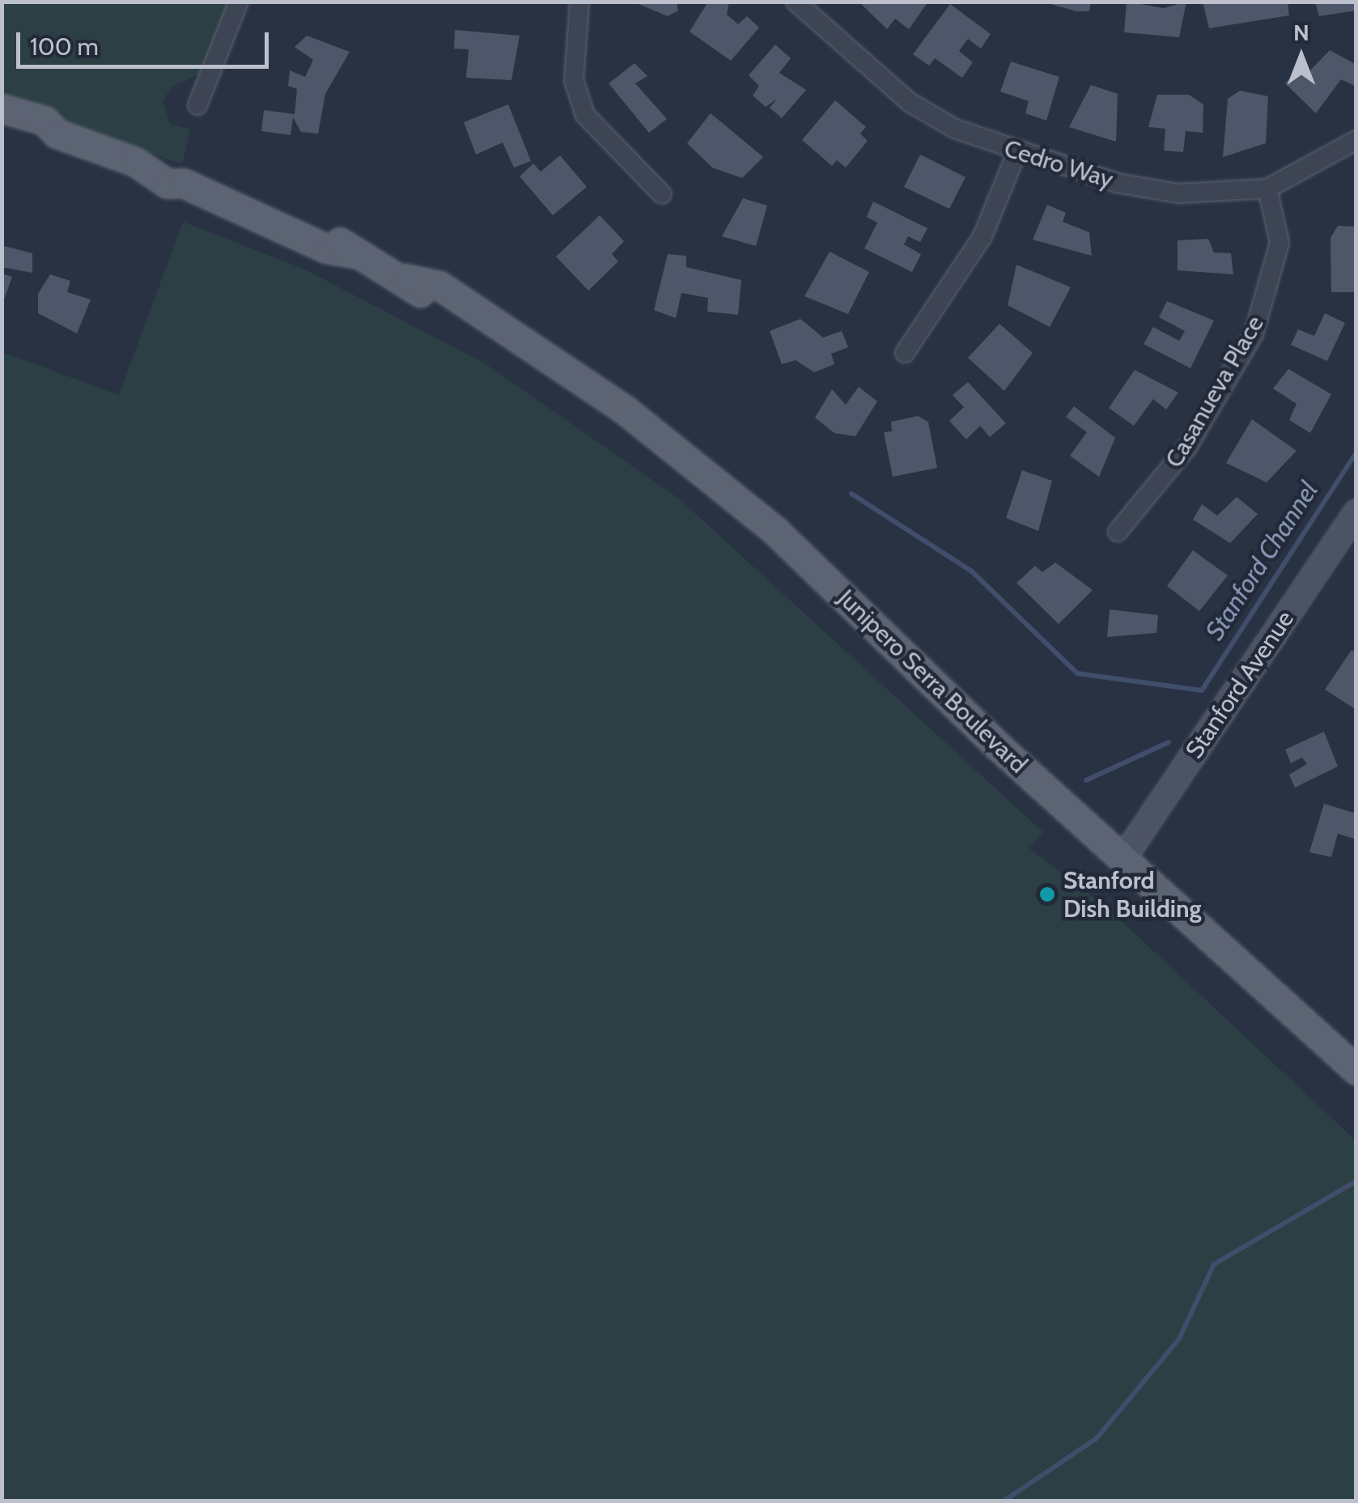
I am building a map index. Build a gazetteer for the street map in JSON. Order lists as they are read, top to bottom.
{
  "streets": {
    "main road": ["Junipero Serra Boulevard"],
    "street": ["Cedro Way", "Casanueva Place", "Stanford Avenue"]
  },
  "crossings": [
    ["Cedro Way", "Casanueva Place"],
    ["Junipero Serra Boulevard", "Stanford Avenue"]
  ],
  "water": ["Stanford Channel"],
  "places": ["Stanford Dish Building"],
  "scale_bar": "100 m",
  "north": "top"
}
